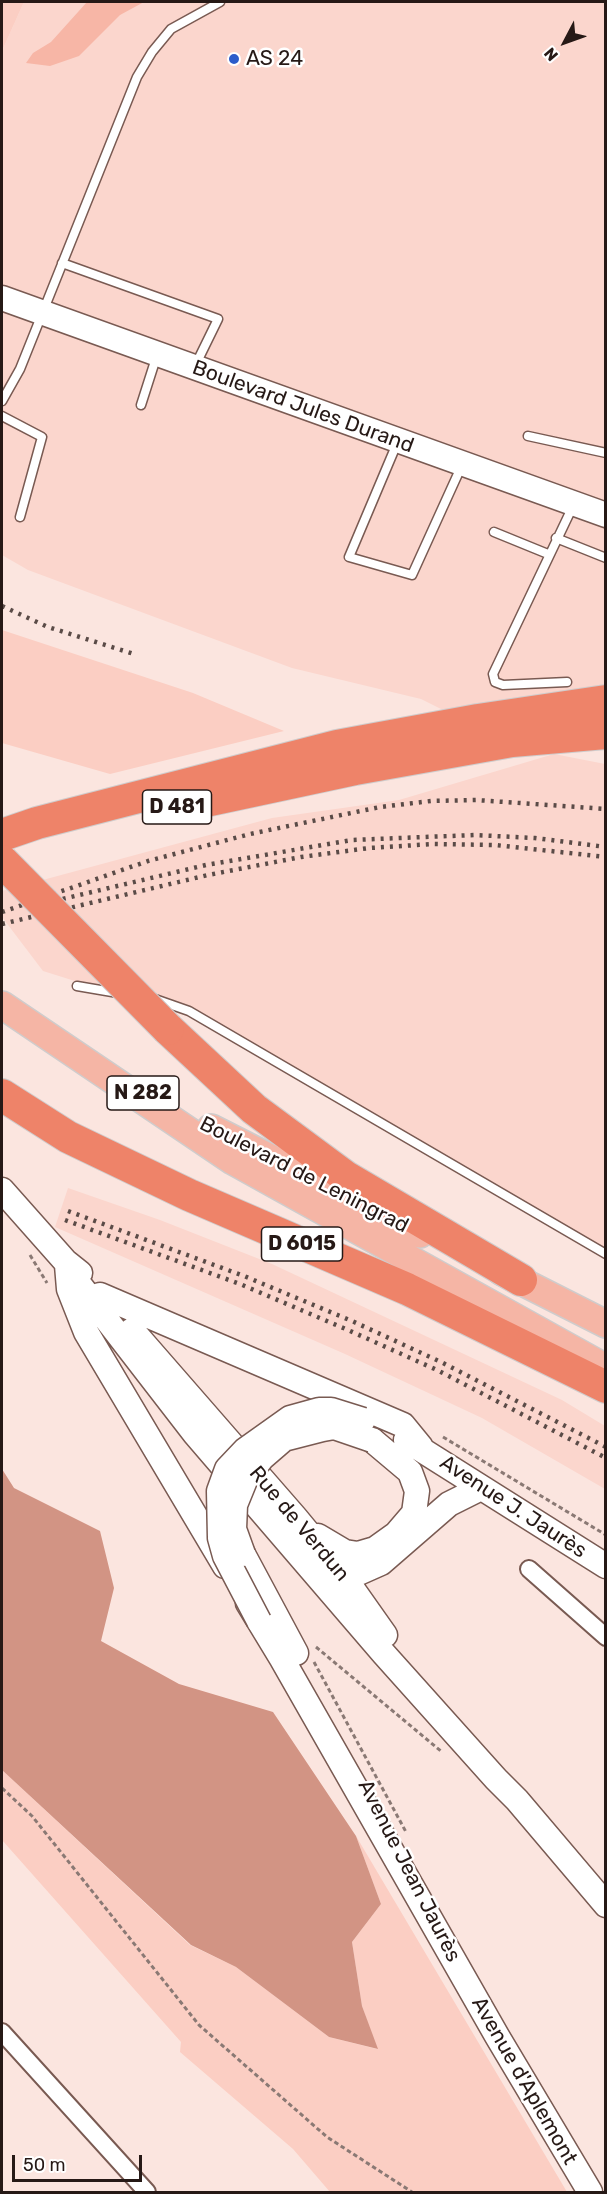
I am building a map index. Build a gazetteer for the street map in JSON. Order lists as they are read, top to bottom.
{
  "streets": {
    "highway": ["D 481", "D 6015"],
    "main road": [
      "Boulevard Jules Durand",
      "N 282",
      "Boulevard de Leningrad",
      "Avenue J. Jaurès",
      "Rue de Verdun",
      "Avenue Jean Jaurès",
      "Avenue d'Aplemont"
    ]
  },
  "crossings": [
    ["N 282", "Boulevard de Leningrad"],
    ["Avenue Jean Jaurès", "Avenue d'Aplemont"]
  ],
  "places": ["AS 24"],
  "scale_bar": "50 m",
  "north": "bottom left"
}
